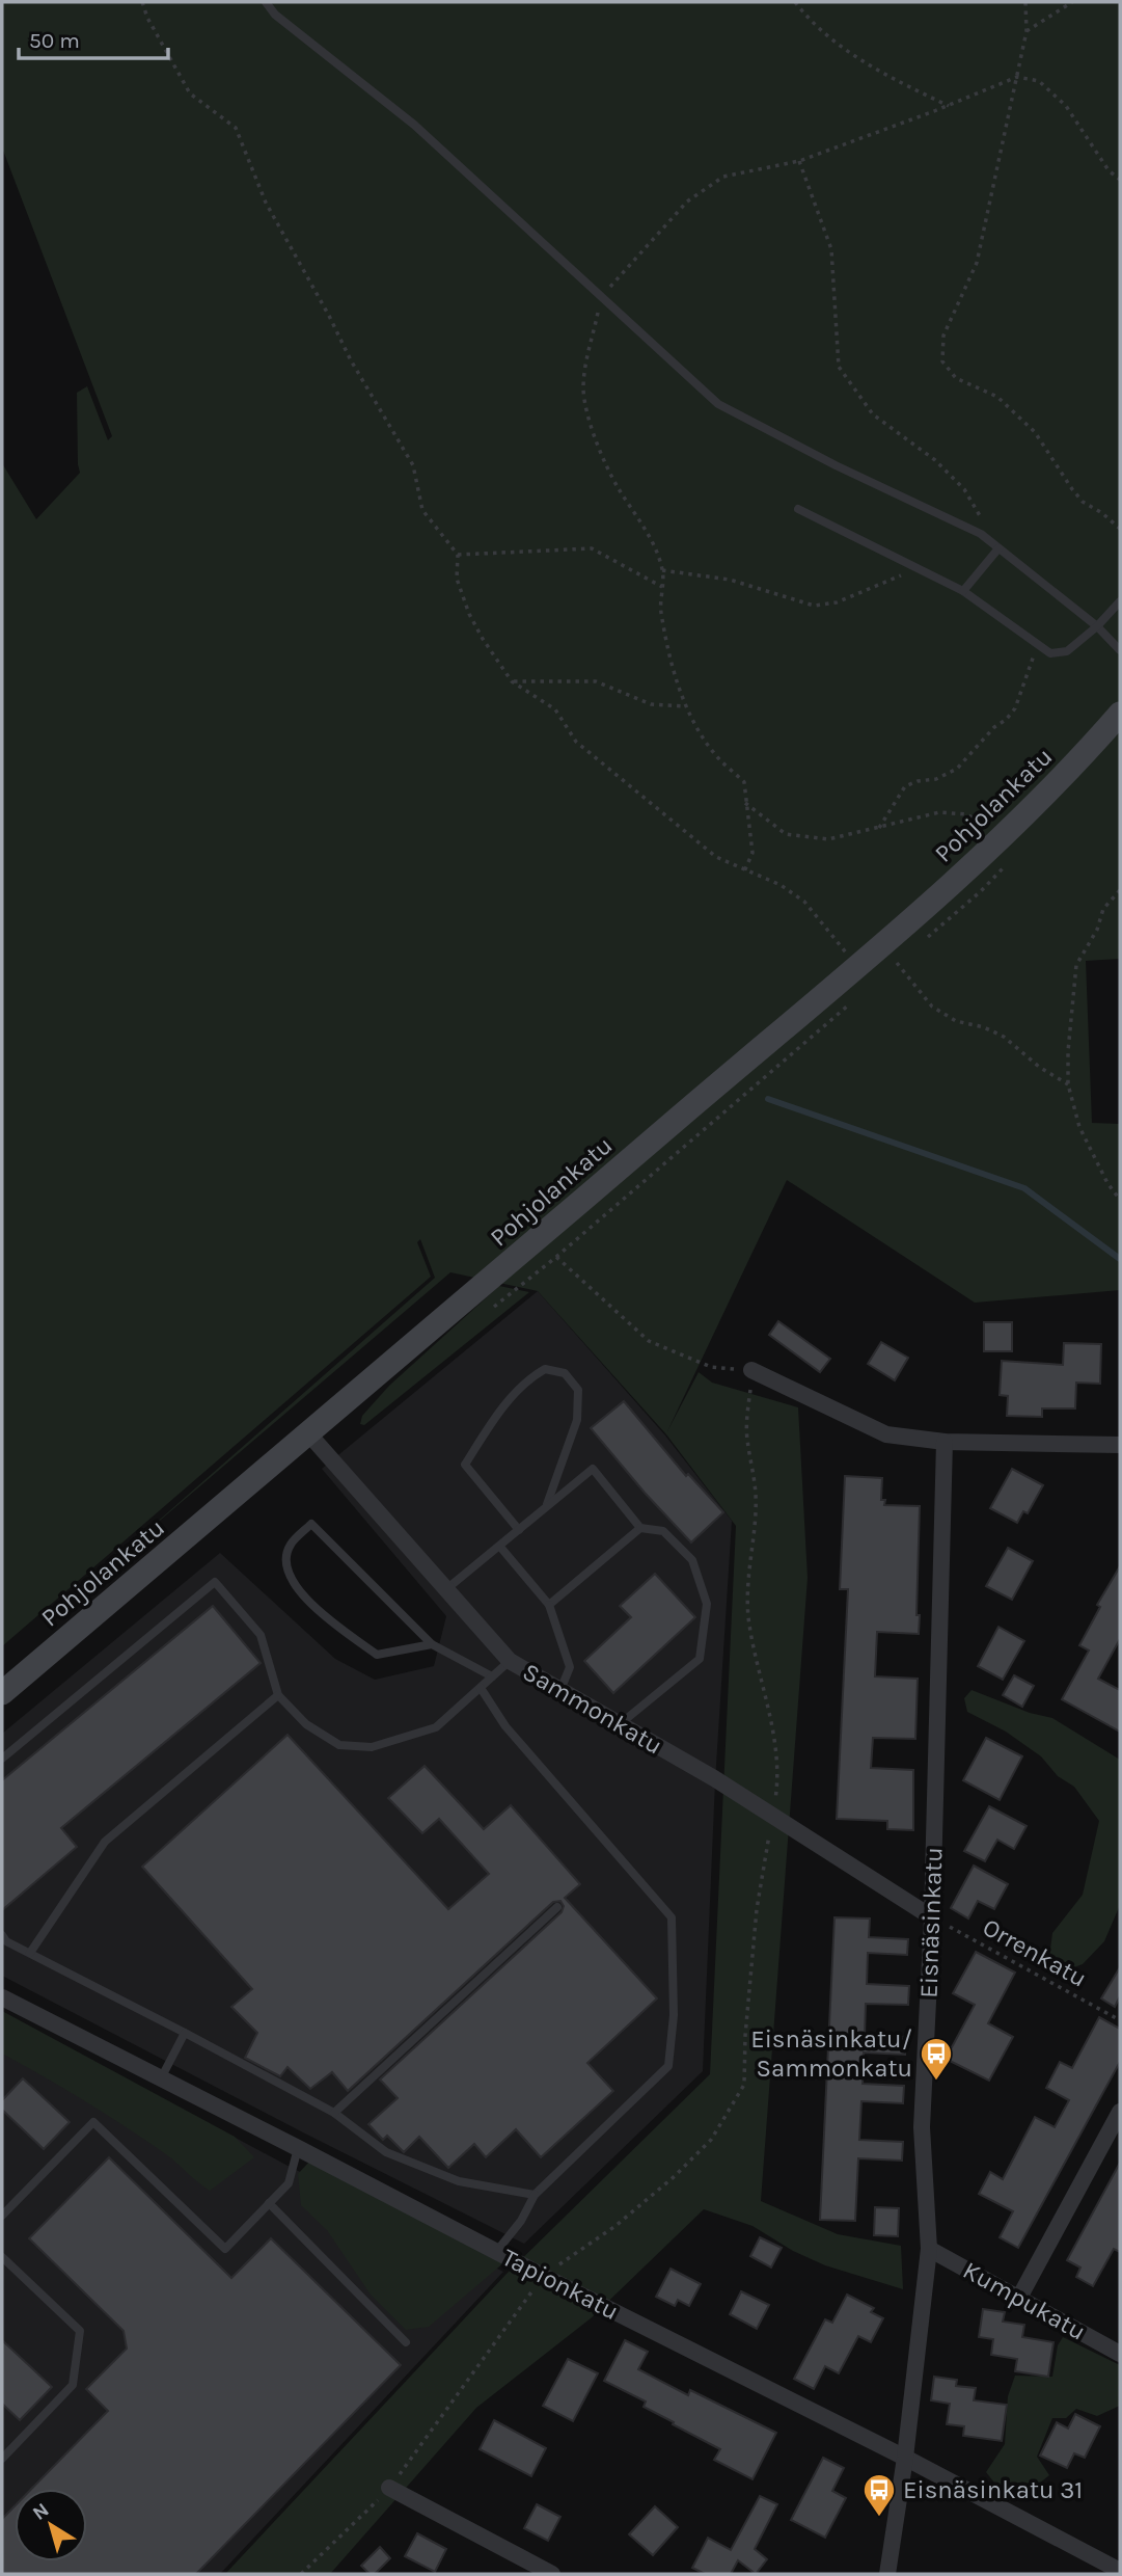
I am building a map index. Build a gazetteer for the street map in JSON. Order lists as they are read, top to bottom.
{
  "streets": {
    "main road": ["Pohjolankatu"],
    "street": [
      "Sammonkatu",
      "Eisnäsinkatu",
      "Tapionkatu",
      "Kumpukatu"
    ],
    "path": ["Orrenkatu"]
  },
  "crossings": [
    ["Pohjolankatu", "Sammonkatu"],
    ["Sammonkatu", "Eisnäsinkatu"],
    ["Sammonkatu", "Orrenkatu"],
    ["Eisnäsinkatu", "Orrenkatu"],
    ["Eisnäsinkatu", "Tapionkatu"],
    ["Eisnäsinkatu", "Kumpukatu"]
  ],
  "places": {
    "bus stop": ["Eisnäsinkatu/ Sammonkatu", "Eisnäsinkatu 31"]
  },
  "scale_bar": "50 m",
  "north": "top left"
}
